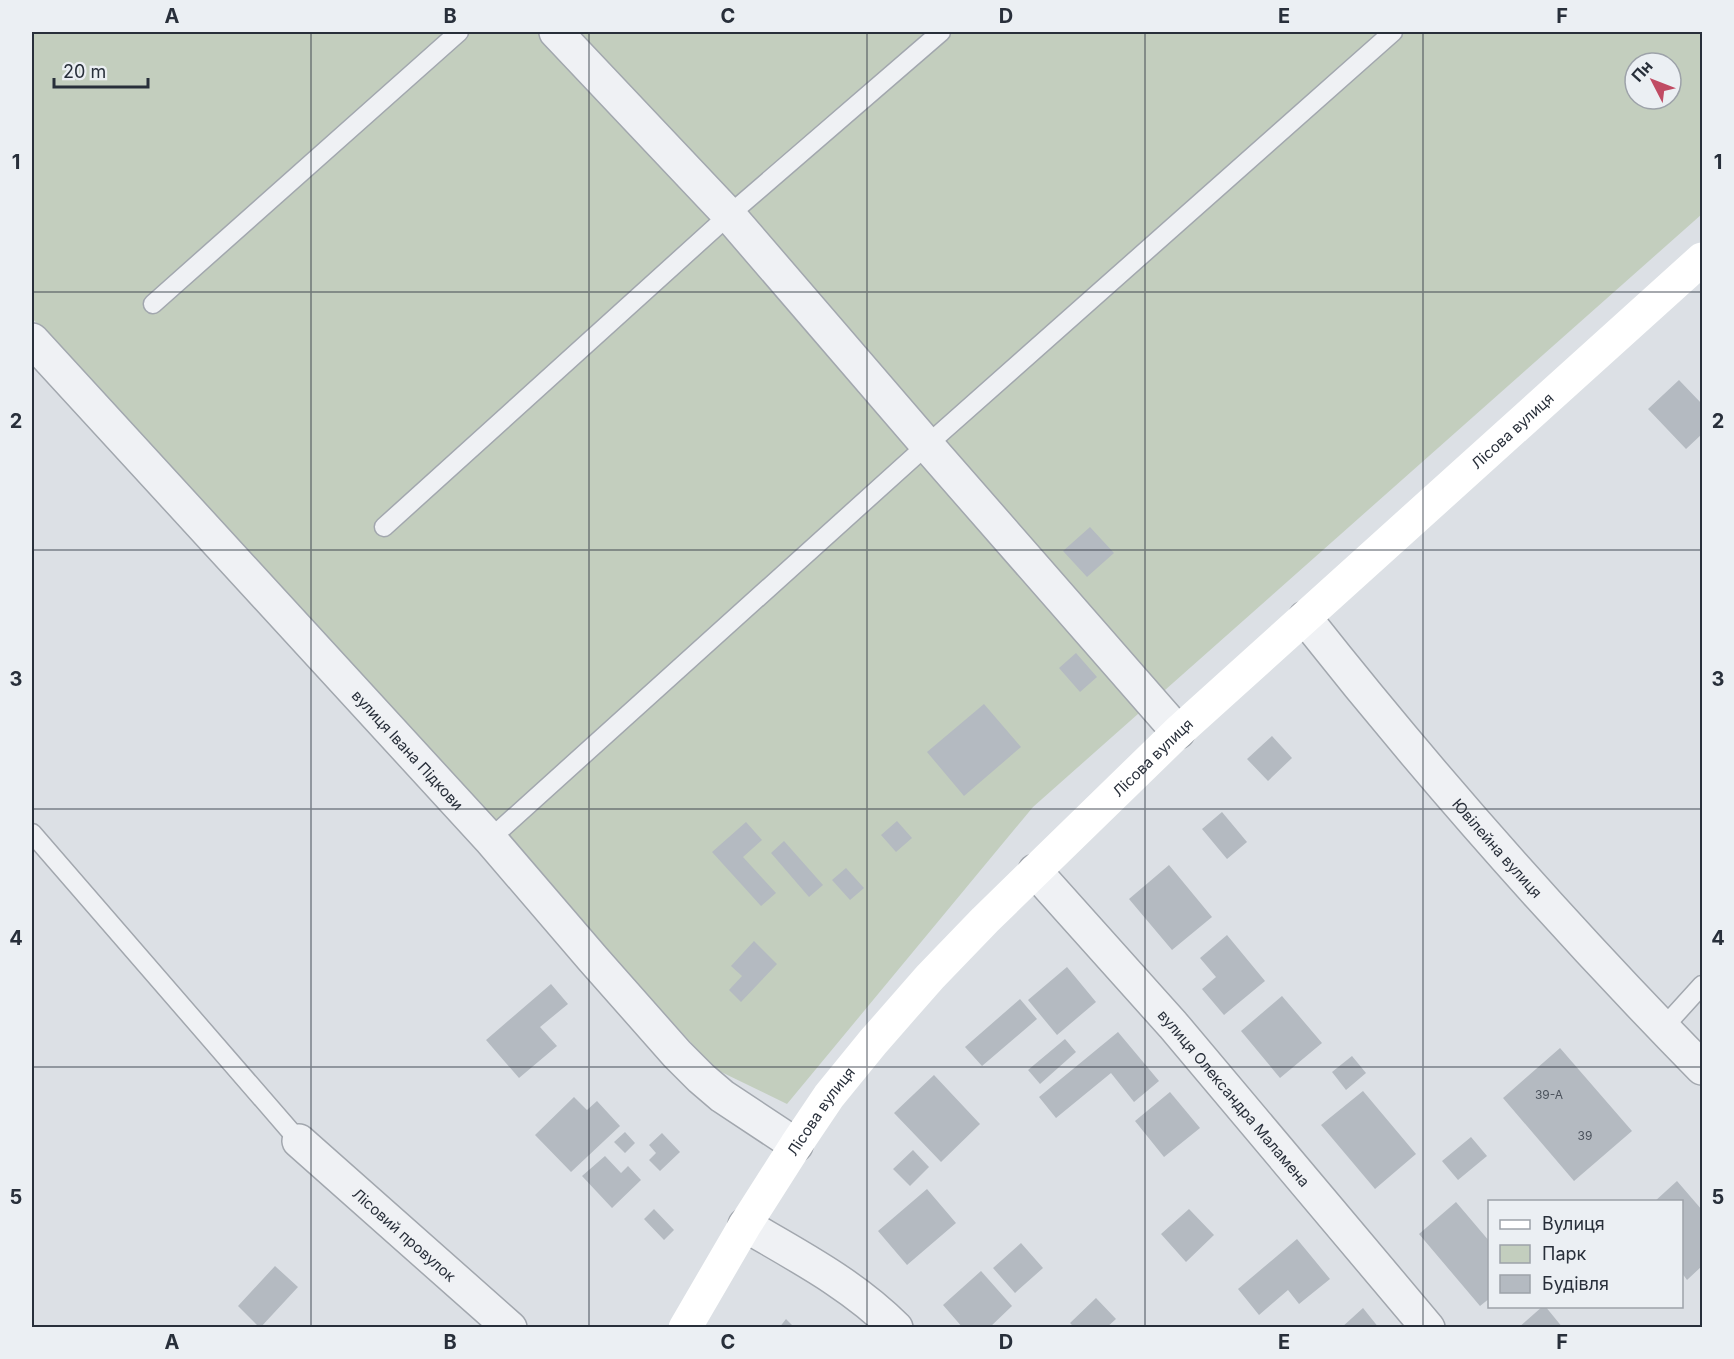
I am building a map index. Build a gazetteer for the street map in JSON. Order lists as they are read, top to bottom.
{
  "streets": {
    "main road": ["Лісова вулиця"],
    "street": [
      "вулиця Івана Підкови",
      "Ювілейна вулиця",
      "вулиця Олександра Маламена",
      "Лісовий провулок"
    ]
  },
  "crossings": [
    ["Лісова вулиця", "вулиця Івана Підкови"],
    ["Лісова вулиця", "Ювілейна вулиця"],
    ["Лісова вулиця", "вулиця Олександра Маламена"]
  ],
  "house_numbers": ["39-А", "39"],
  "legend": ["Вулиця", "Парк", "Будівля"],
  "scale_bar": "20 m",
  "north": "top left",
  "grid": {
    "columns": [
      "A",
      "B",
      "C",
      "D",
      "E",
      "F"
    ],
    "rows": [
      "1",
      "2",
      "3",
      "4",
      "5"
    ]
  }
}
